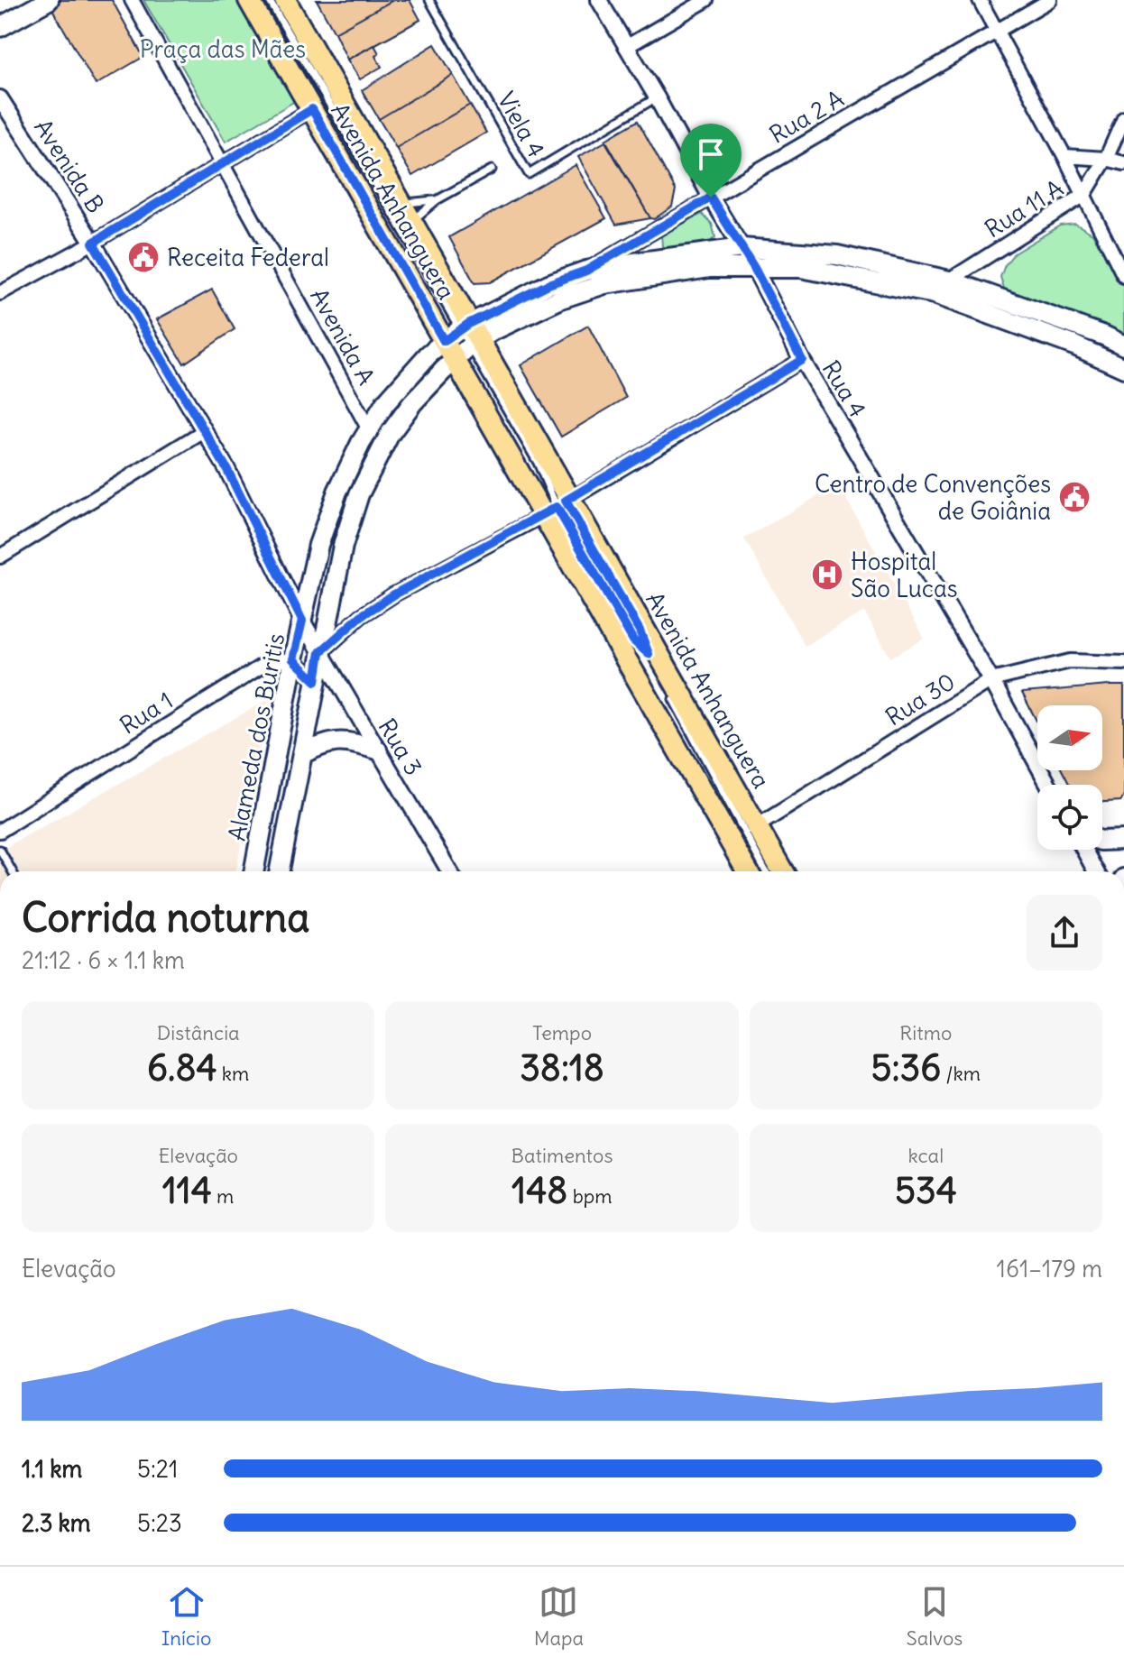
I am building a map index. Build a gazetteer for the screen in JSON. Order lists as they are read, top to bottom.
{
  "streets": {
    "main road": ["Avenida Anhanguera", "Alameda dos Buritis"],
    "street": [
      "Rua 2 A",
      "Avenida B",
      "Rua 11 A",
      "Avenida A",
      "Rua 4",
      "Rua 30",
      "Rua 1",
      "Rua 3"
    ],
    "lane": ["Viela 4"]
  },
  "crossings": [
    ["Rua 2 A", "Rua 4"],
    ["Viela 4", "Rua 4"],
    ["Avenida B", "Alameda dos Buritis"],
    ["Avenida B", "Rua 3"],
    ["Avenida Anhanguera", "Rua 30"],
    ["Avenida Anhanguera", "Alameda dos Buritis"],
    ["Avenida A", "Alameda dos Buritis"],
    ["Rua 4", "Rua 30"],
    ["Rua 1", "Alameda dos Buritis"],
    ["Alameda dos Buritis", "Rua 3"]
  ],
  "parks": ["Praça das Mães"],
  "places": {
    "public building": ["Receita Federal", "Centro de Convenções de Goiânia"],
    "hospital": ["Hospital São Lucas"]
  },
  "north": "right",
  "page": {
    "heading": ["Corrida noturna", "21:12 · 6 × 1.1 km"],
    "stats": [
      ["Distância", "6.84 km"],
      ["Tempo", "38:18"],
      ["Ritmo", "5:36 /km"],
      ["Elevação", "114 m"],
      ["Batimentos", "148 bpm"],
      ["kcal", "534"]
    ],
    "chart": ["Elevação", "161–179 m"],
    "list": [
      {
        "name": "1.1 km",
        "note": "5:21"
      },
      {
        "name": "2.3 km",
        "note": "5:23"
      }
    ],
    "tabs": ["Início", "Mapa", "Salvos"]
  }
}
